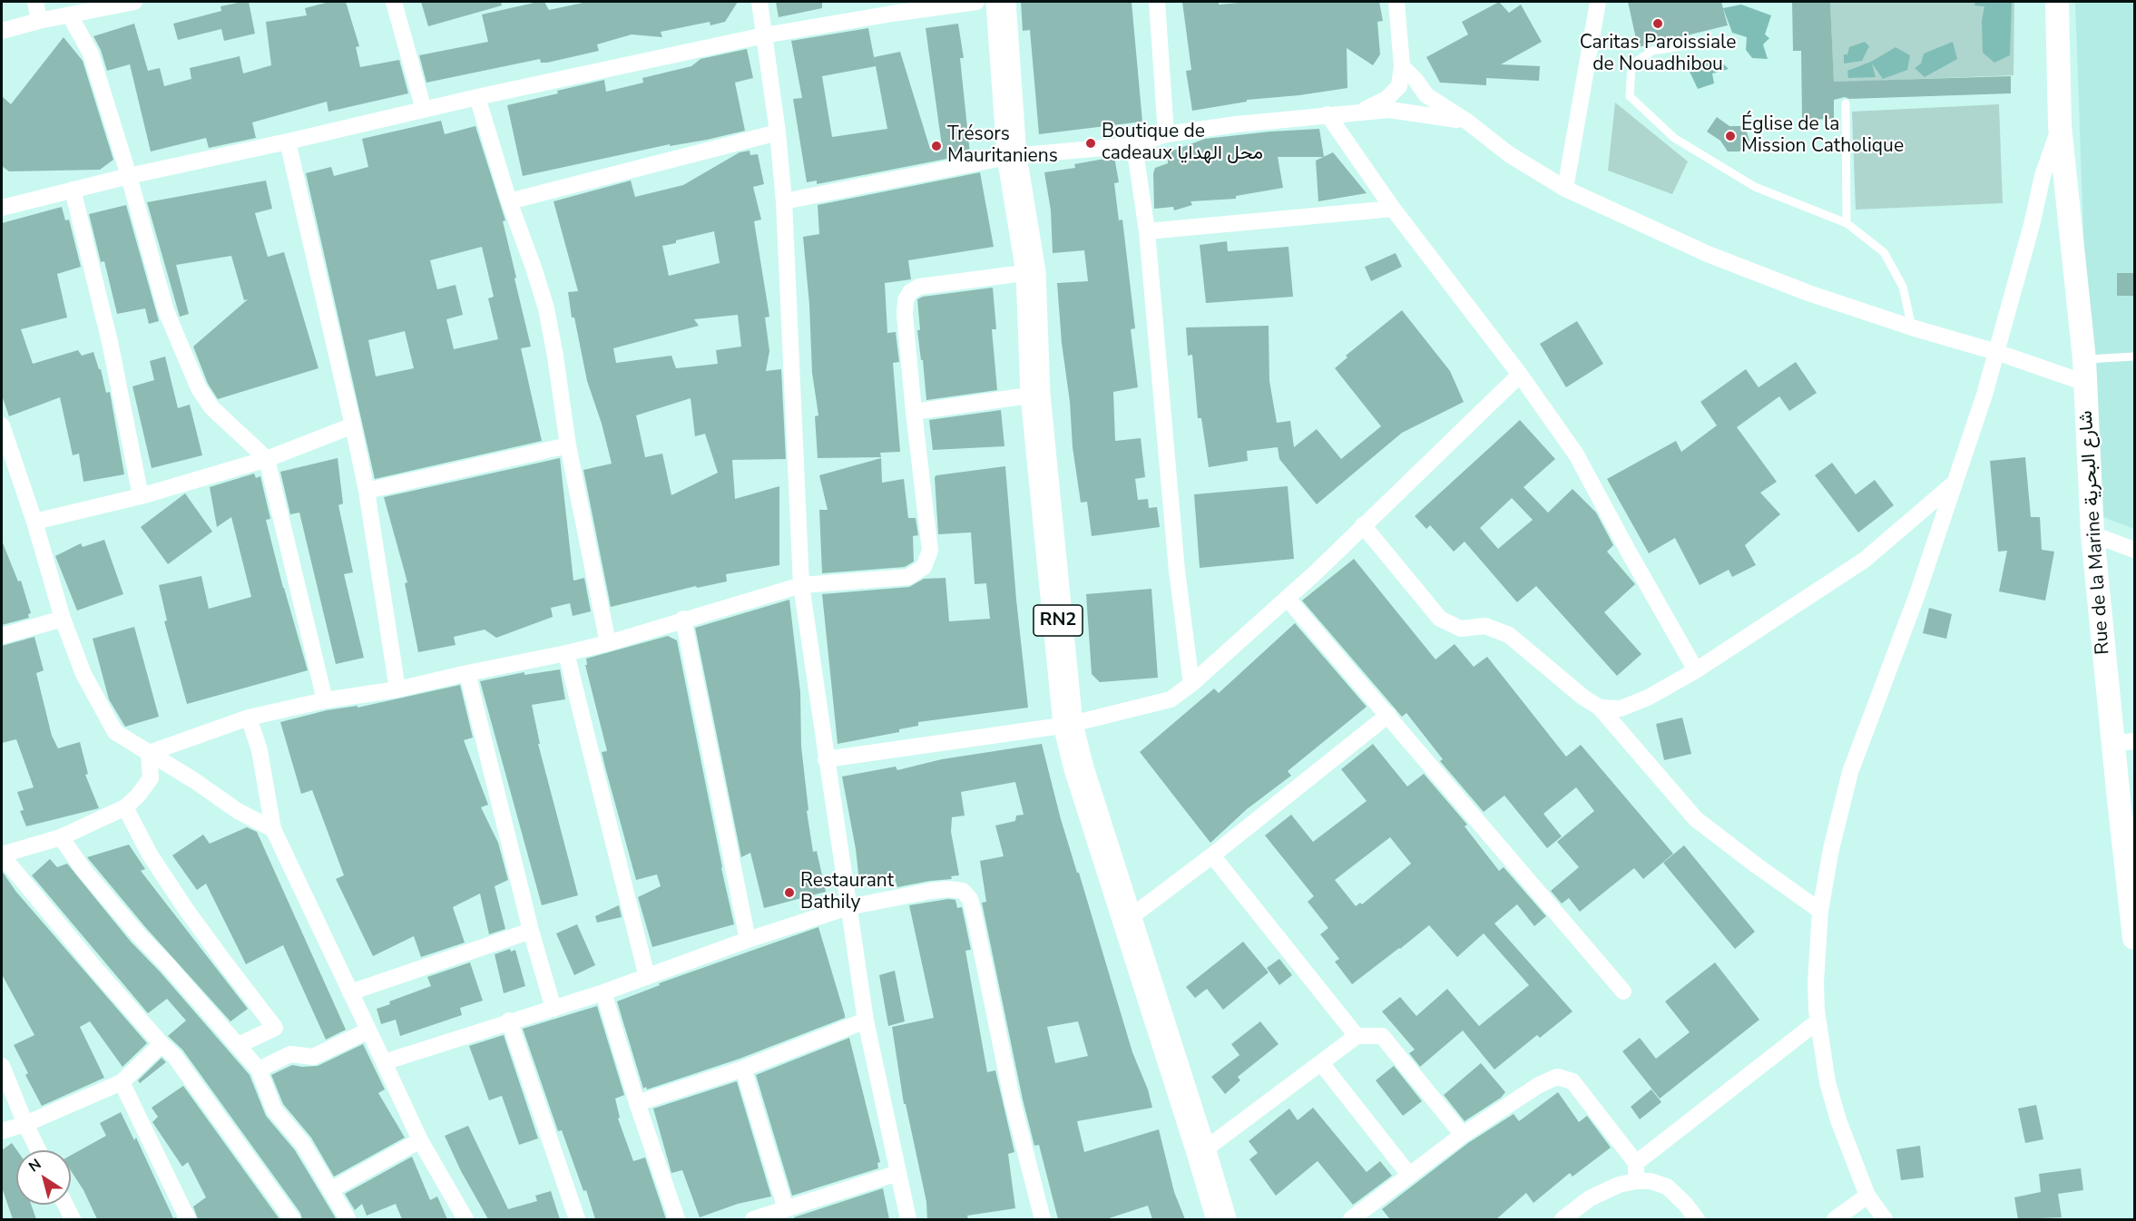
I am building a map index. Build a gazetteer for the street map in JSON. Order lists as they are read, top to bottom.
{
  "streets": {
    "highway": ["RN2"],
    "street": ["Rue de la Marine شارع البحرية"]
  },
  "places": [
    "Caritas Paroissiale de Nouadhibou",
    "Église de la Mission Catholique",
    "Boutique de cadeaux محل الهدايا",
    "Trésors Mauritaniens",
    "Restaurant Bathily"
  ],
  "north": "top left"
}
